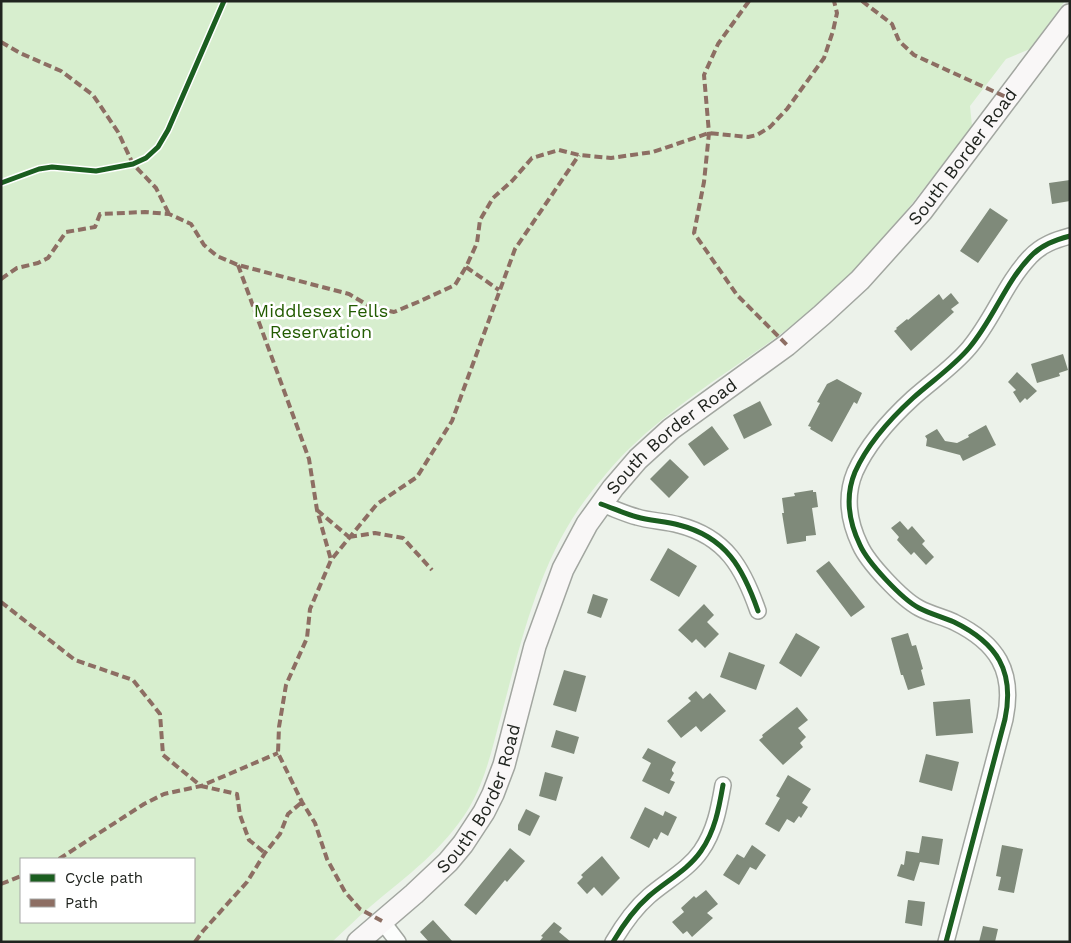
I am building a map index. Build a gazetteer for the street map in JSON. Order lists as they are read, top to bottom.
{
  "streets": {
    "main road": ["South Border Road"]
  },
  "parks": ["Middlesex Fells Reservation"],
  "legend": ["Cycle path", "Path"]
}
